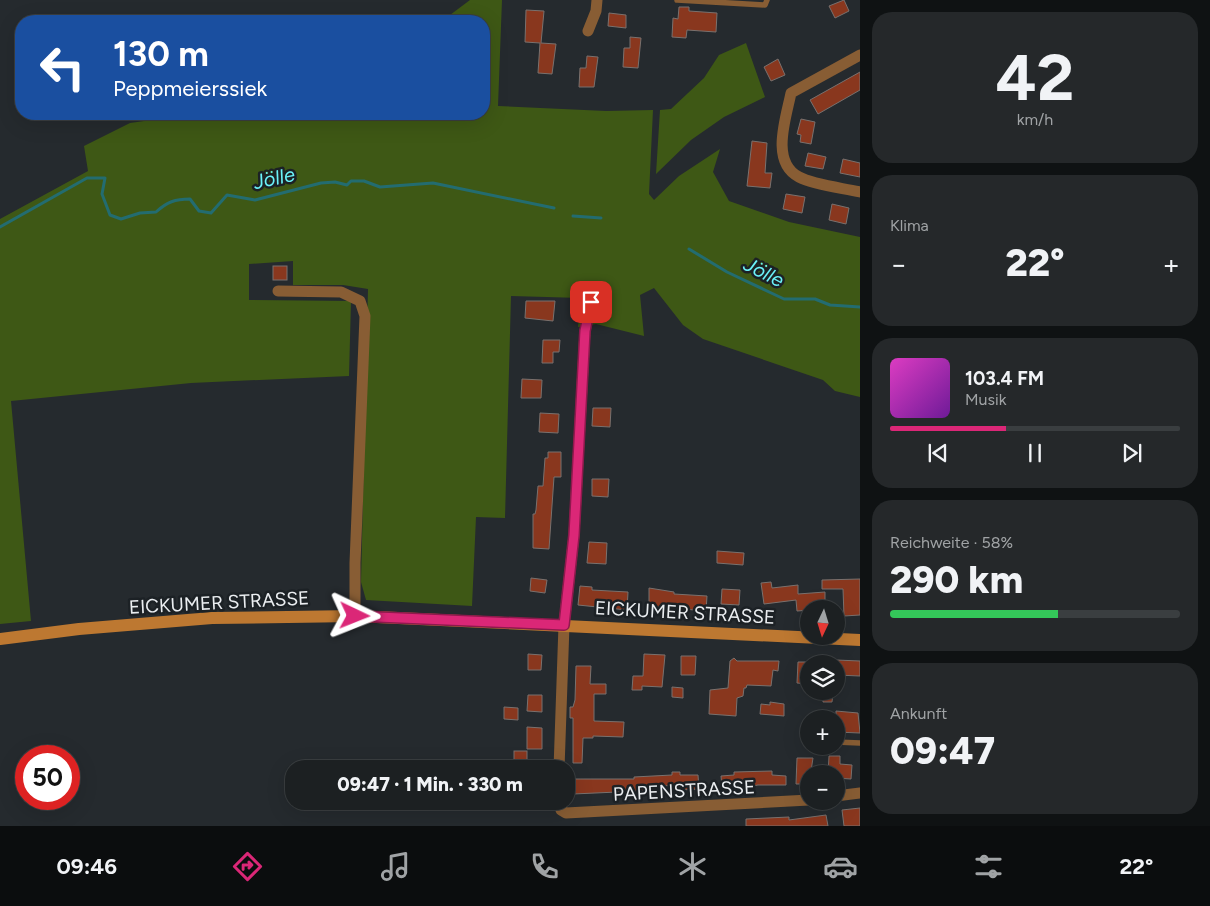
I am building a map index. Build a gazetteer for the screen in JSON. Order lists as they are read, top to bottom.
{
  "streets": {
    "main road": ["EICKUMER STRASSE"],
    "street": ["PAPENSTRASSE"]
  },
  "water": ["Jölle"],
  "north": "bottom",
  "page": {
    "tile": [
      ["42", "km/h"],
      "Klima",
      ["Reichweite · 58%", "290 km"],
      ["Ankunft", "09:47"]
    ],
    "turn": ["130 m", "Peppmeierssiek"],
    "heat": ["−", "22°", "+"],
    "song": ["103.4 FM", "Musik"],
    "map_buttons": ["+", "−"],
    "limit": "50",
    "trip": "09:47 · 1 Min. · 330 m",
    "tabs": ["09:46", "22°"]
  }
}
